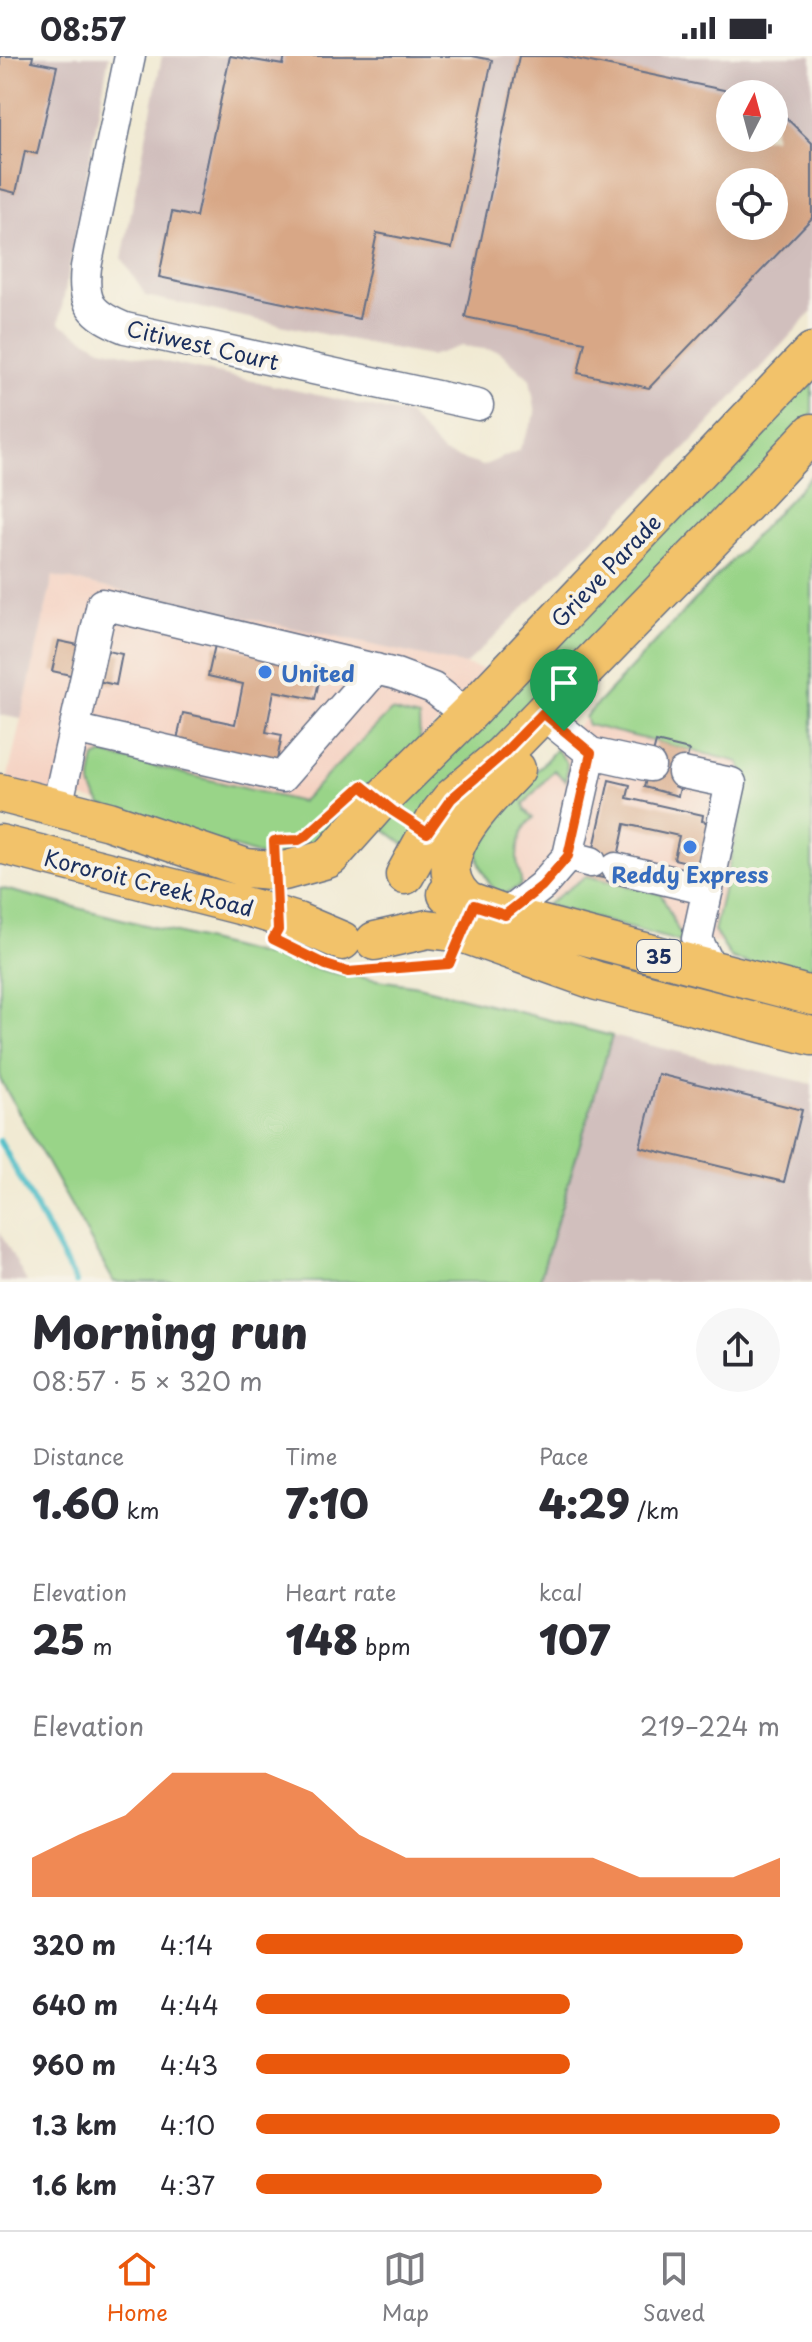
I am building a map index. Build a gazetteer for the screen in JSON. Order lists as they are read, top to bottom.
{
  "streets": {
    "main road": ["Grieve Parade", "Kororoit Creek Road", "35"],
    "lane": ["Citiwest Court"]
  },
  "crossings": [
    ["Grieve Parade", "Kororoit Creek Road"],
    ["Grieve Parade", "35"],
    ["Kororoit Creek Road", "35"]
  ],
  "places": ["United", "Reddy Express"],
  "north": "top",
  "page": {
    "status": "08:57",
    "heading": ["Morning run", "08:57 · 5 × 320 m"],
    "stats": [
      ["Distance", "1.60 km"],
      ["Time", "7:10"],
      ["Pace", "4:29 /km"],
      ["Elevation", "25 m"],
      ["Heart rate", "148 bpm"],
      ["kcal", "107"]
    ],
    "chart": ["Elevation", "219–224 m"],
    "list": [
      {
        "name": "320 m",
        "note": "4:14"
      },
      {
        "name": "640 m",
        "note": "4:44"
      },
      {
        "name": "960 m",
        "note": "4:43"
      },
      {
        "name": "1.3 km",
        "note": "4:10"
      },
      {
        "name": "1.6 km",
        "note": "4:37"
      }
    ],
    "tabs": ["Home", "Map", "Saved"]
  }
}
